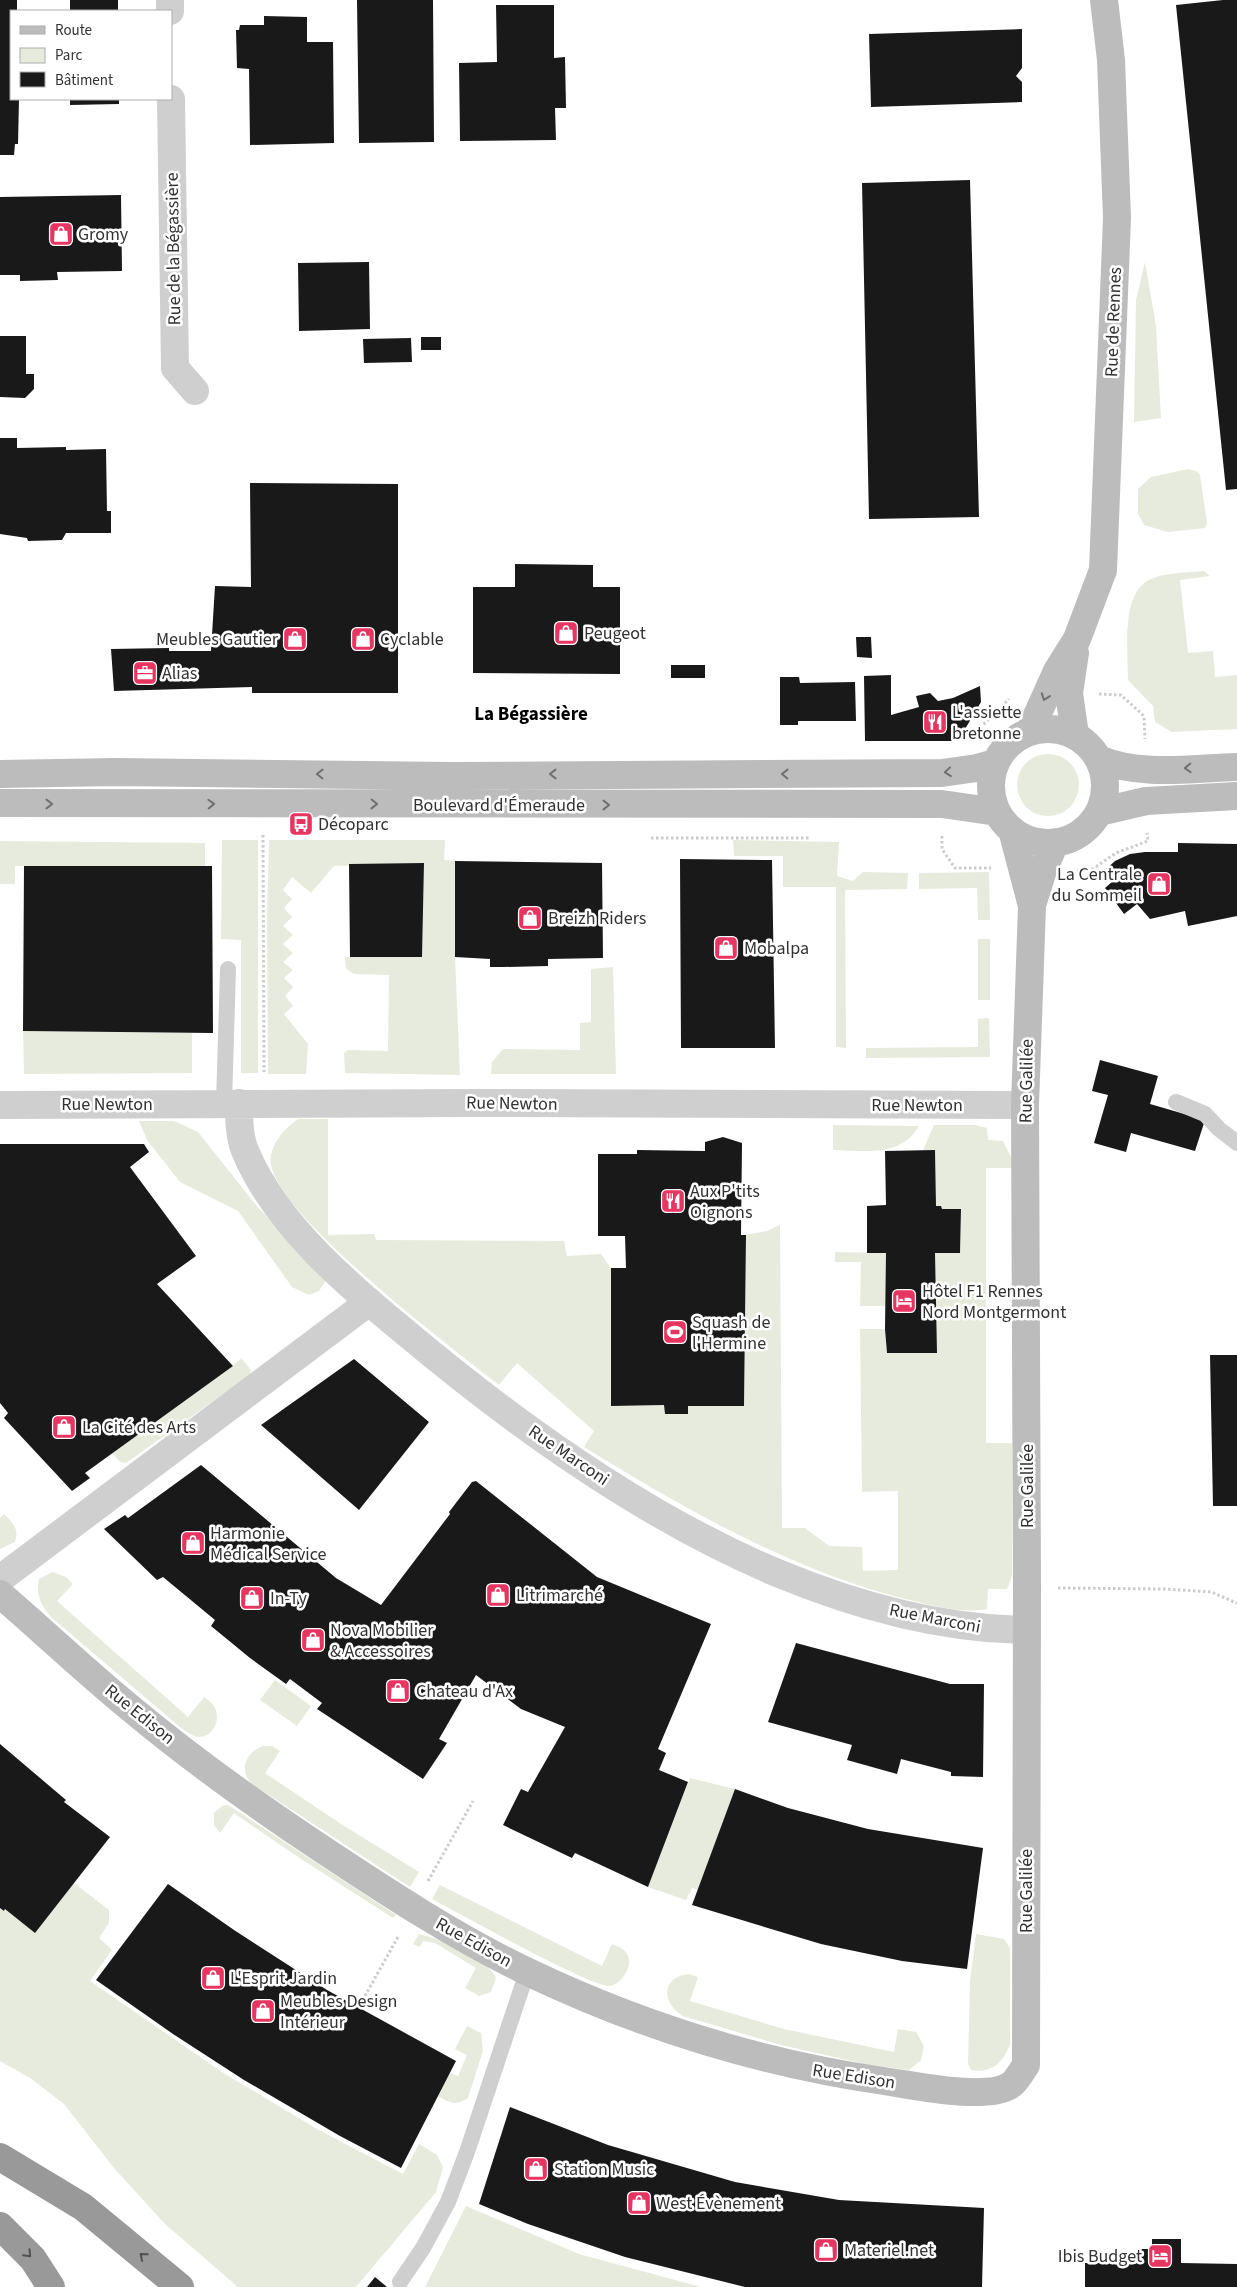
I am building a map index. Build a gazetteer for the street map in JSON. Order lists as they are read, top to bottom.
{
  "streets": {
    "street": [
      "Rue de la Bégassière",
      "Rue de Rennes",
      "Boulevard d'Émeraude",
      "Rue Galilée",
      "Rue Newton",
      "Rue Marconi",
      "Rue Edison"
    ]
  },
  "crossings": [
    ["Rue de Rennes", "Boulevard d'Émeraude"],
    ["Rue de Rennes", "Rue Galilée"],
    ["Boulevard d'Émeraude", "Rue Galilée"],
    ["Rue Galilée", "Rue Newton"],
    ["Rue Galilée", "Rue Marconi"],
    ["Rue Galilée", "Rue Edison"],
    ["Rue Newton", "Rue Marconi"]
  ],
  "districts": ["La Bégassière"],
  "places": {
    "shop": [
      "Gromy",
      "Peugeot",
      "Meubles Gautier",
      "Cyclable",
      "La Centrale du Sommeil",
      "Breizh Riders",
      "Mobalpa",
      "La Cité des Arts",
      "Harmonie Médical Service",
      "Litrimarché",
      "In-Ty",
      "Nova Mobilier & Accessoires",
      "Chateau d'Ax",
      "L'Esprit Jardin",
      "Meubles Design Intérieur",
      "Station Music",
      "West Évènement",
      "Materiel.net"
    ],
    "office": ["Alias"],
    "restaurant": ["L'assiette bretonne", "Aux P'tits Oignons"],
    "bus stop": ["Décoparc"],
    "hotel": ["Hôtel F1 Rennes Nord Montgermont", "Ibis Budget"],
    "sports": ["Squash de l'Hermine"]
  },
  "legend": ["Route", "Parc", "Bâtiment"]
}
